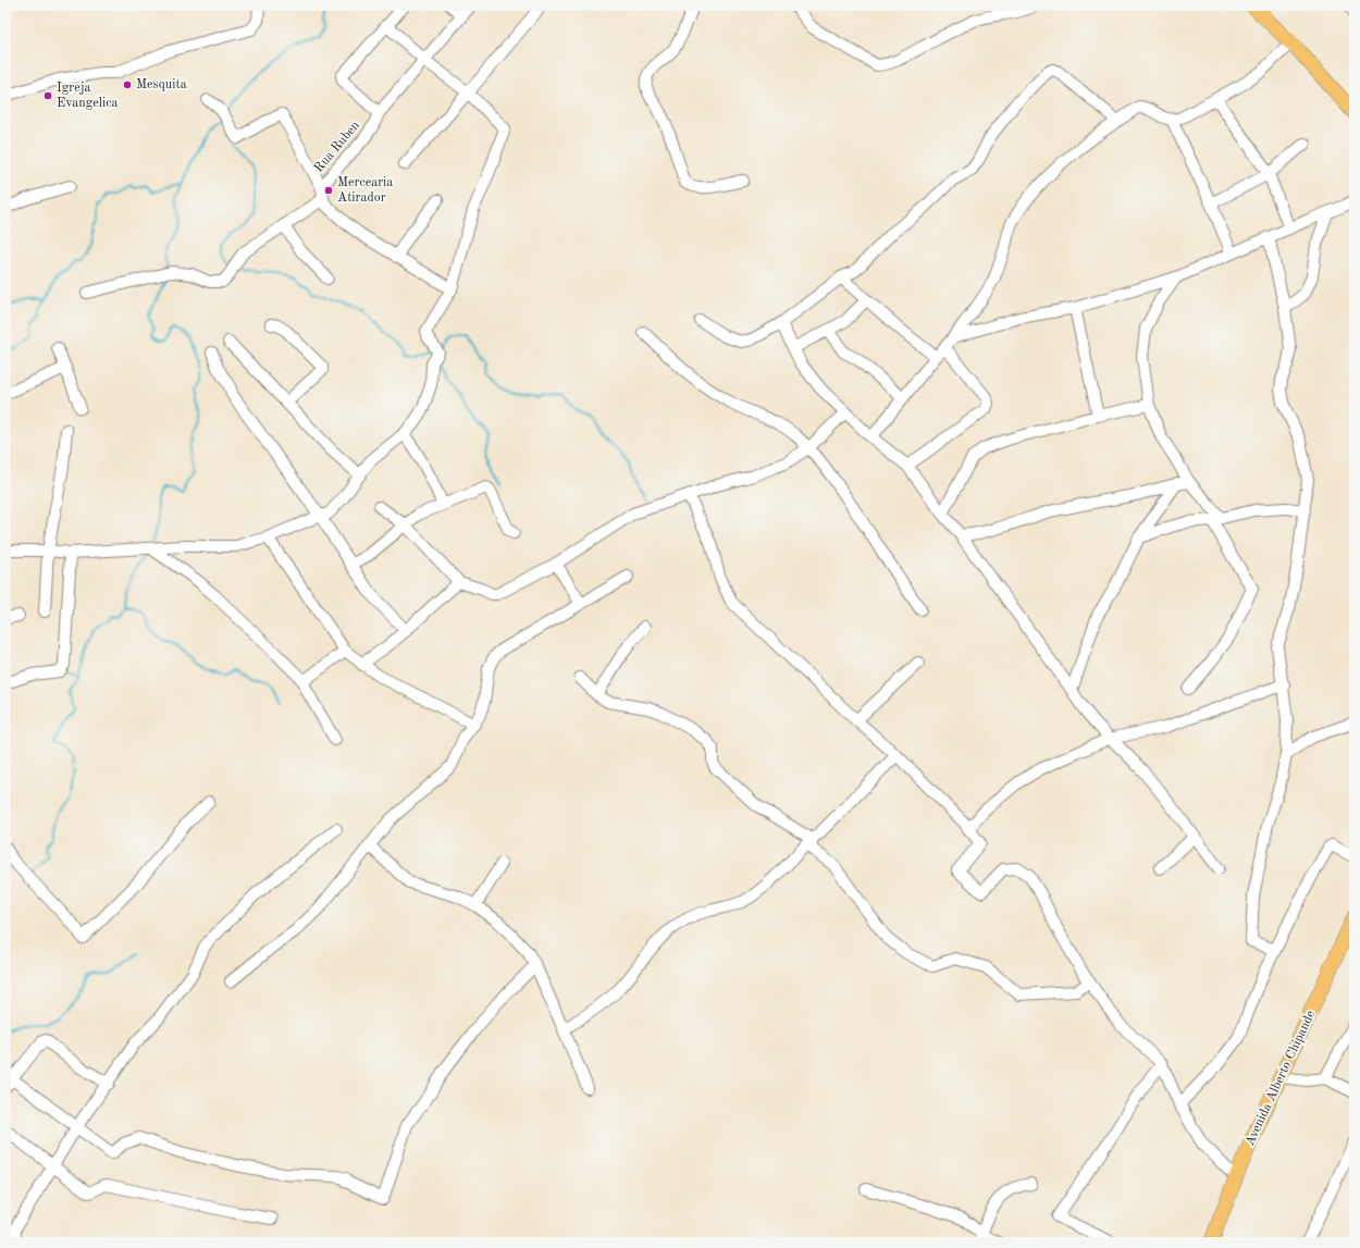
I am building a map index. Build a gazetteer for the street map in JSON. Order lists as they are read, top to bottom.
{
  "streets": {
    "main road": ["Avenida Alberto Chipande"],
    "street": ["Rua Ruben"]
  },
  "places": ["Mesquita", "Igreja Evangelica", "Mercearia Atirador"]
}
